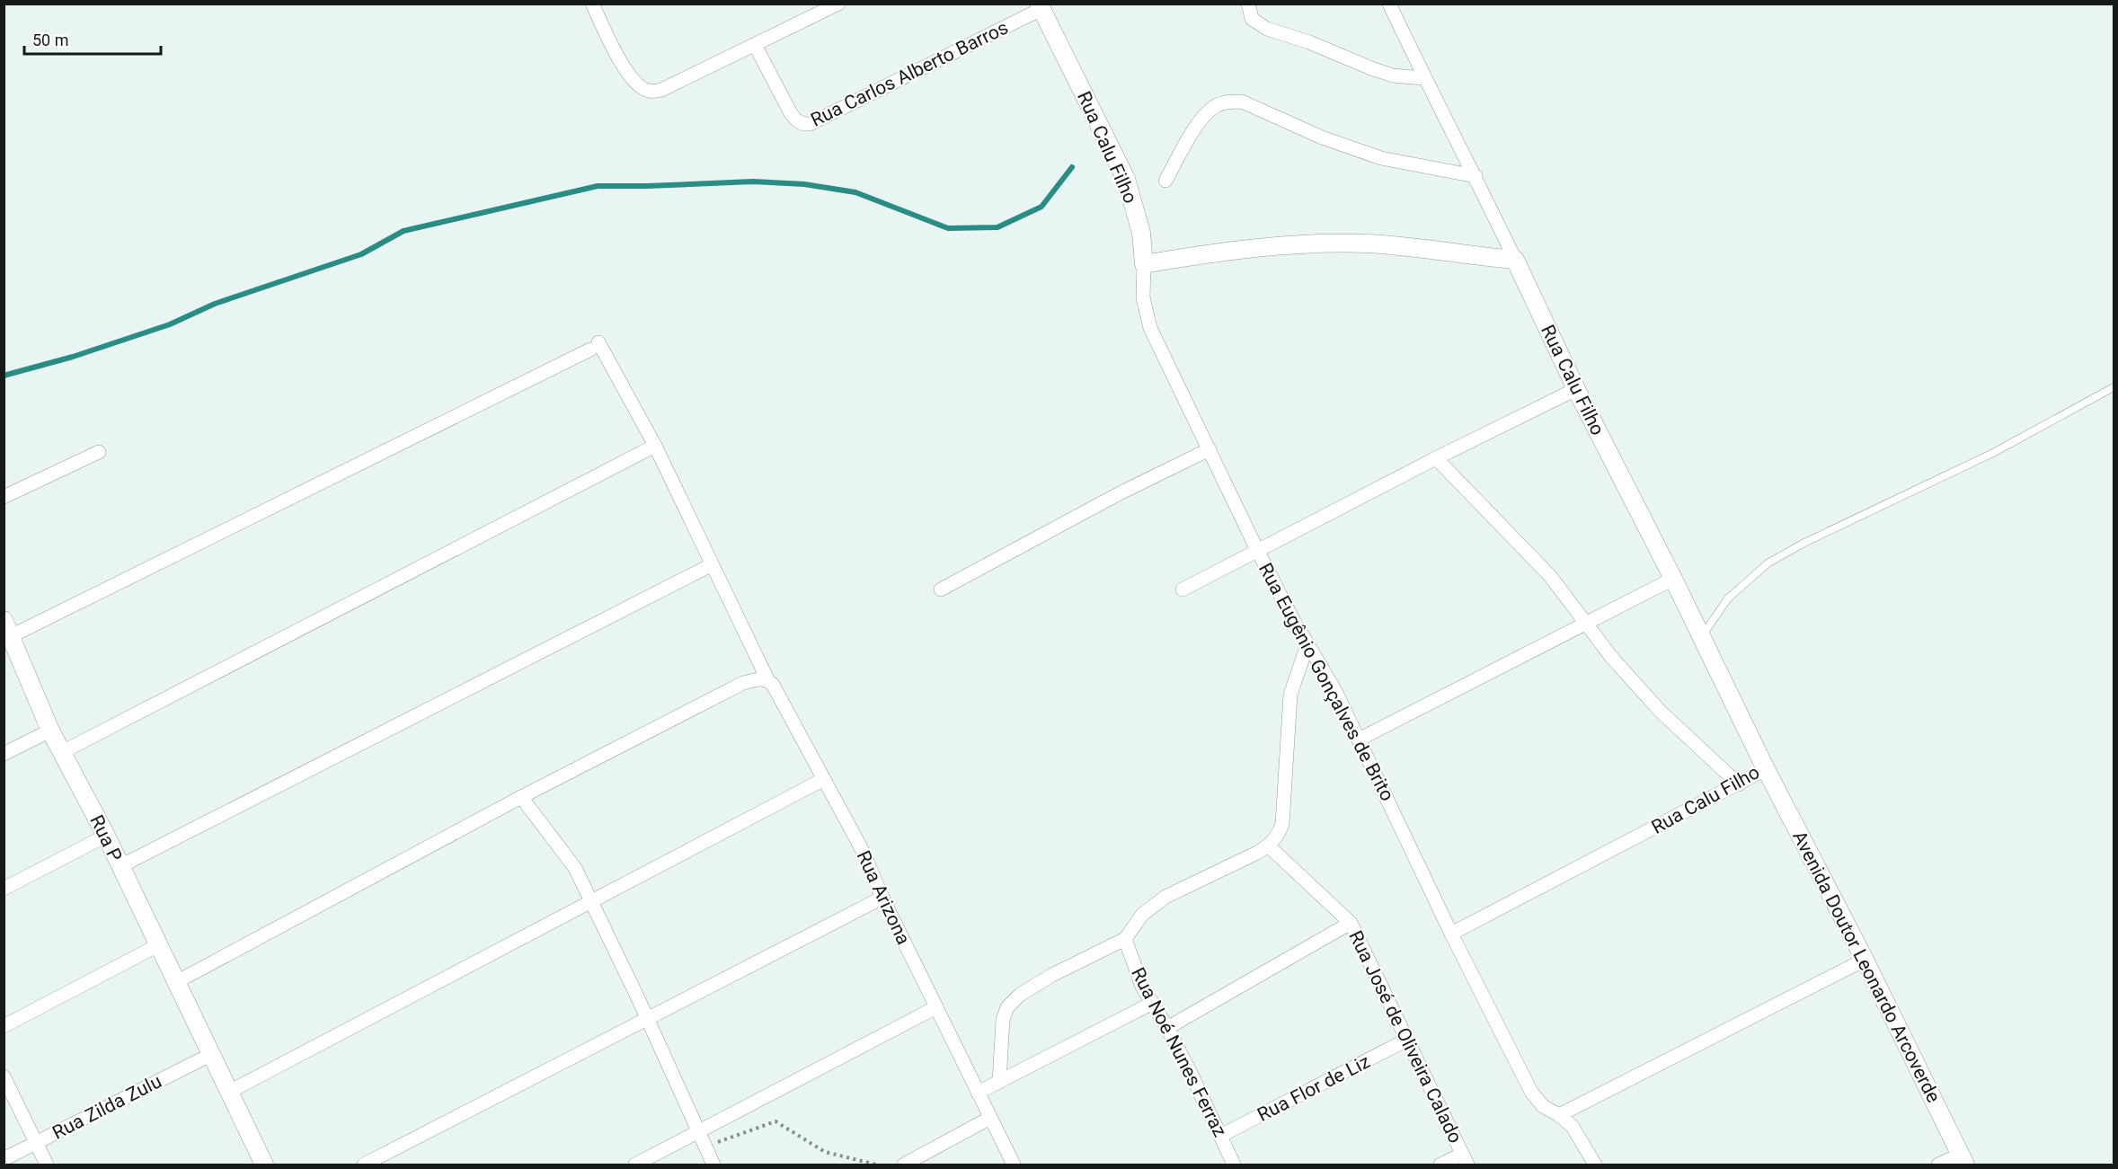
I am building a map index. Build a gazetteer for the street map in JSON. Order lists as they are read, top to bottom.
{
  "streets": {
    "street": [
      "Rua Carlos Alberto Barros",
      "Rua Calu Filho",
      "Rua Eugênio Gonçalves de Brito",
      "Rua P",
      "Rua Arizona",
      "Avenida Doutor Leonardo Arcoverde",
      "Rua José de Oliveira Calado",
      "Rua Noé Nunes Ferraz",
      "Rua Flor de Liz",
      "Rua Zilda Zulu"
    ]
  },
  "crossings": [
    ["Rua Carlos Alberto Barros", "Rua Calu Filho"],
    ["Rua Calu Filho", "Rua Eugênio Gonçalves de Brito"],
    ["Rua Calu Filho", "Avenida Doutor Leonardo Arcoverde"],
    ["Rua P", "Rua Arizona"],
    ["Rua P", "Rua Zilda Zulu"],
    ["Rua José de Oliveira Calado", "Rua Flor de Liz"],
    ["Rua Noé Nunes Ferraz", "Rua Flor de Liz"]
  ],
  "scale_bar": "50 m"
}
